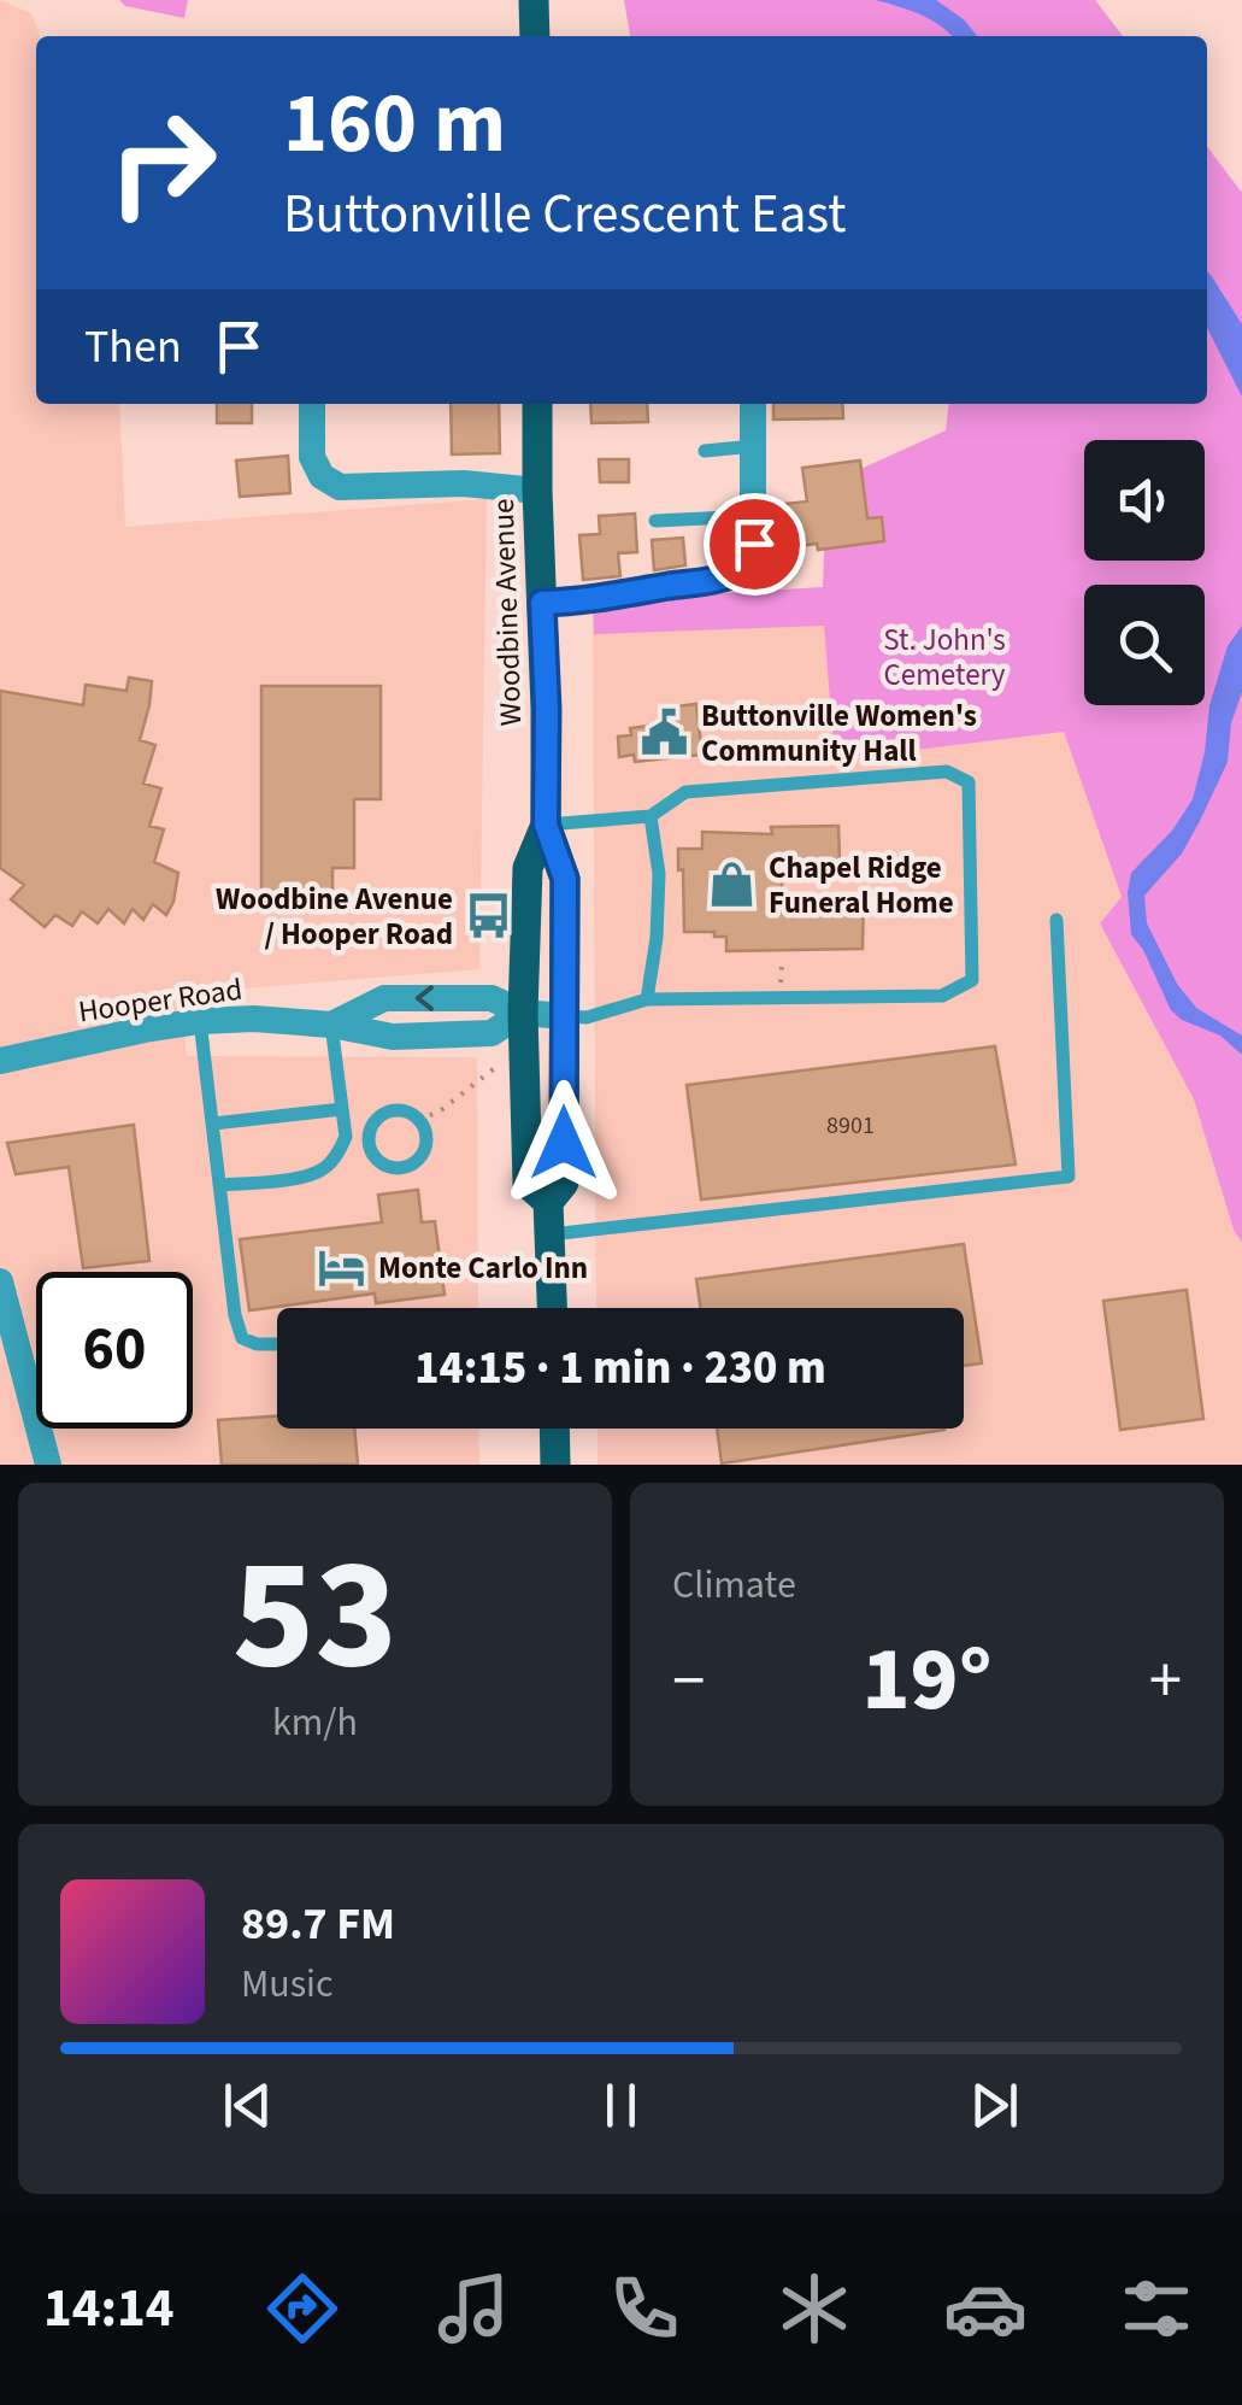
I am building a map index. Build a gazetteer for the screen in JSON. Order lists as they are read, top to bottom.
{
  "streets": {
    "main road": ["Woodbine Avenue"],
    "street": ["Hooper Road"]
  },
  "parks": ["St. John's Cemetery"],
  "places": {
    "public building": ["Buttonville Women's Community Hall"],
    "shop": ["Chapel Ridge Funeral Home"],
    "bus stop": ["Woodbine Avenue / Hooper Road"],
    "hotel": ["Monte Carlo Inn"]
  },
  "house_numbers": ["8901"],
  "page": {
    "turn": ["160 m", "Buttonville Crescent East"],
    "then": "Then",
    "limit": "60",
    "trip": "14:15 · 1 min · 230 m",
    "tile": [
      ["53", "km/h"],
      "Climate"
    ],
    "heat": ["−", "19°", "+"],
    "song": ["89.7 FM", "Music"],
    "tabs": "14:14"
  }
}
